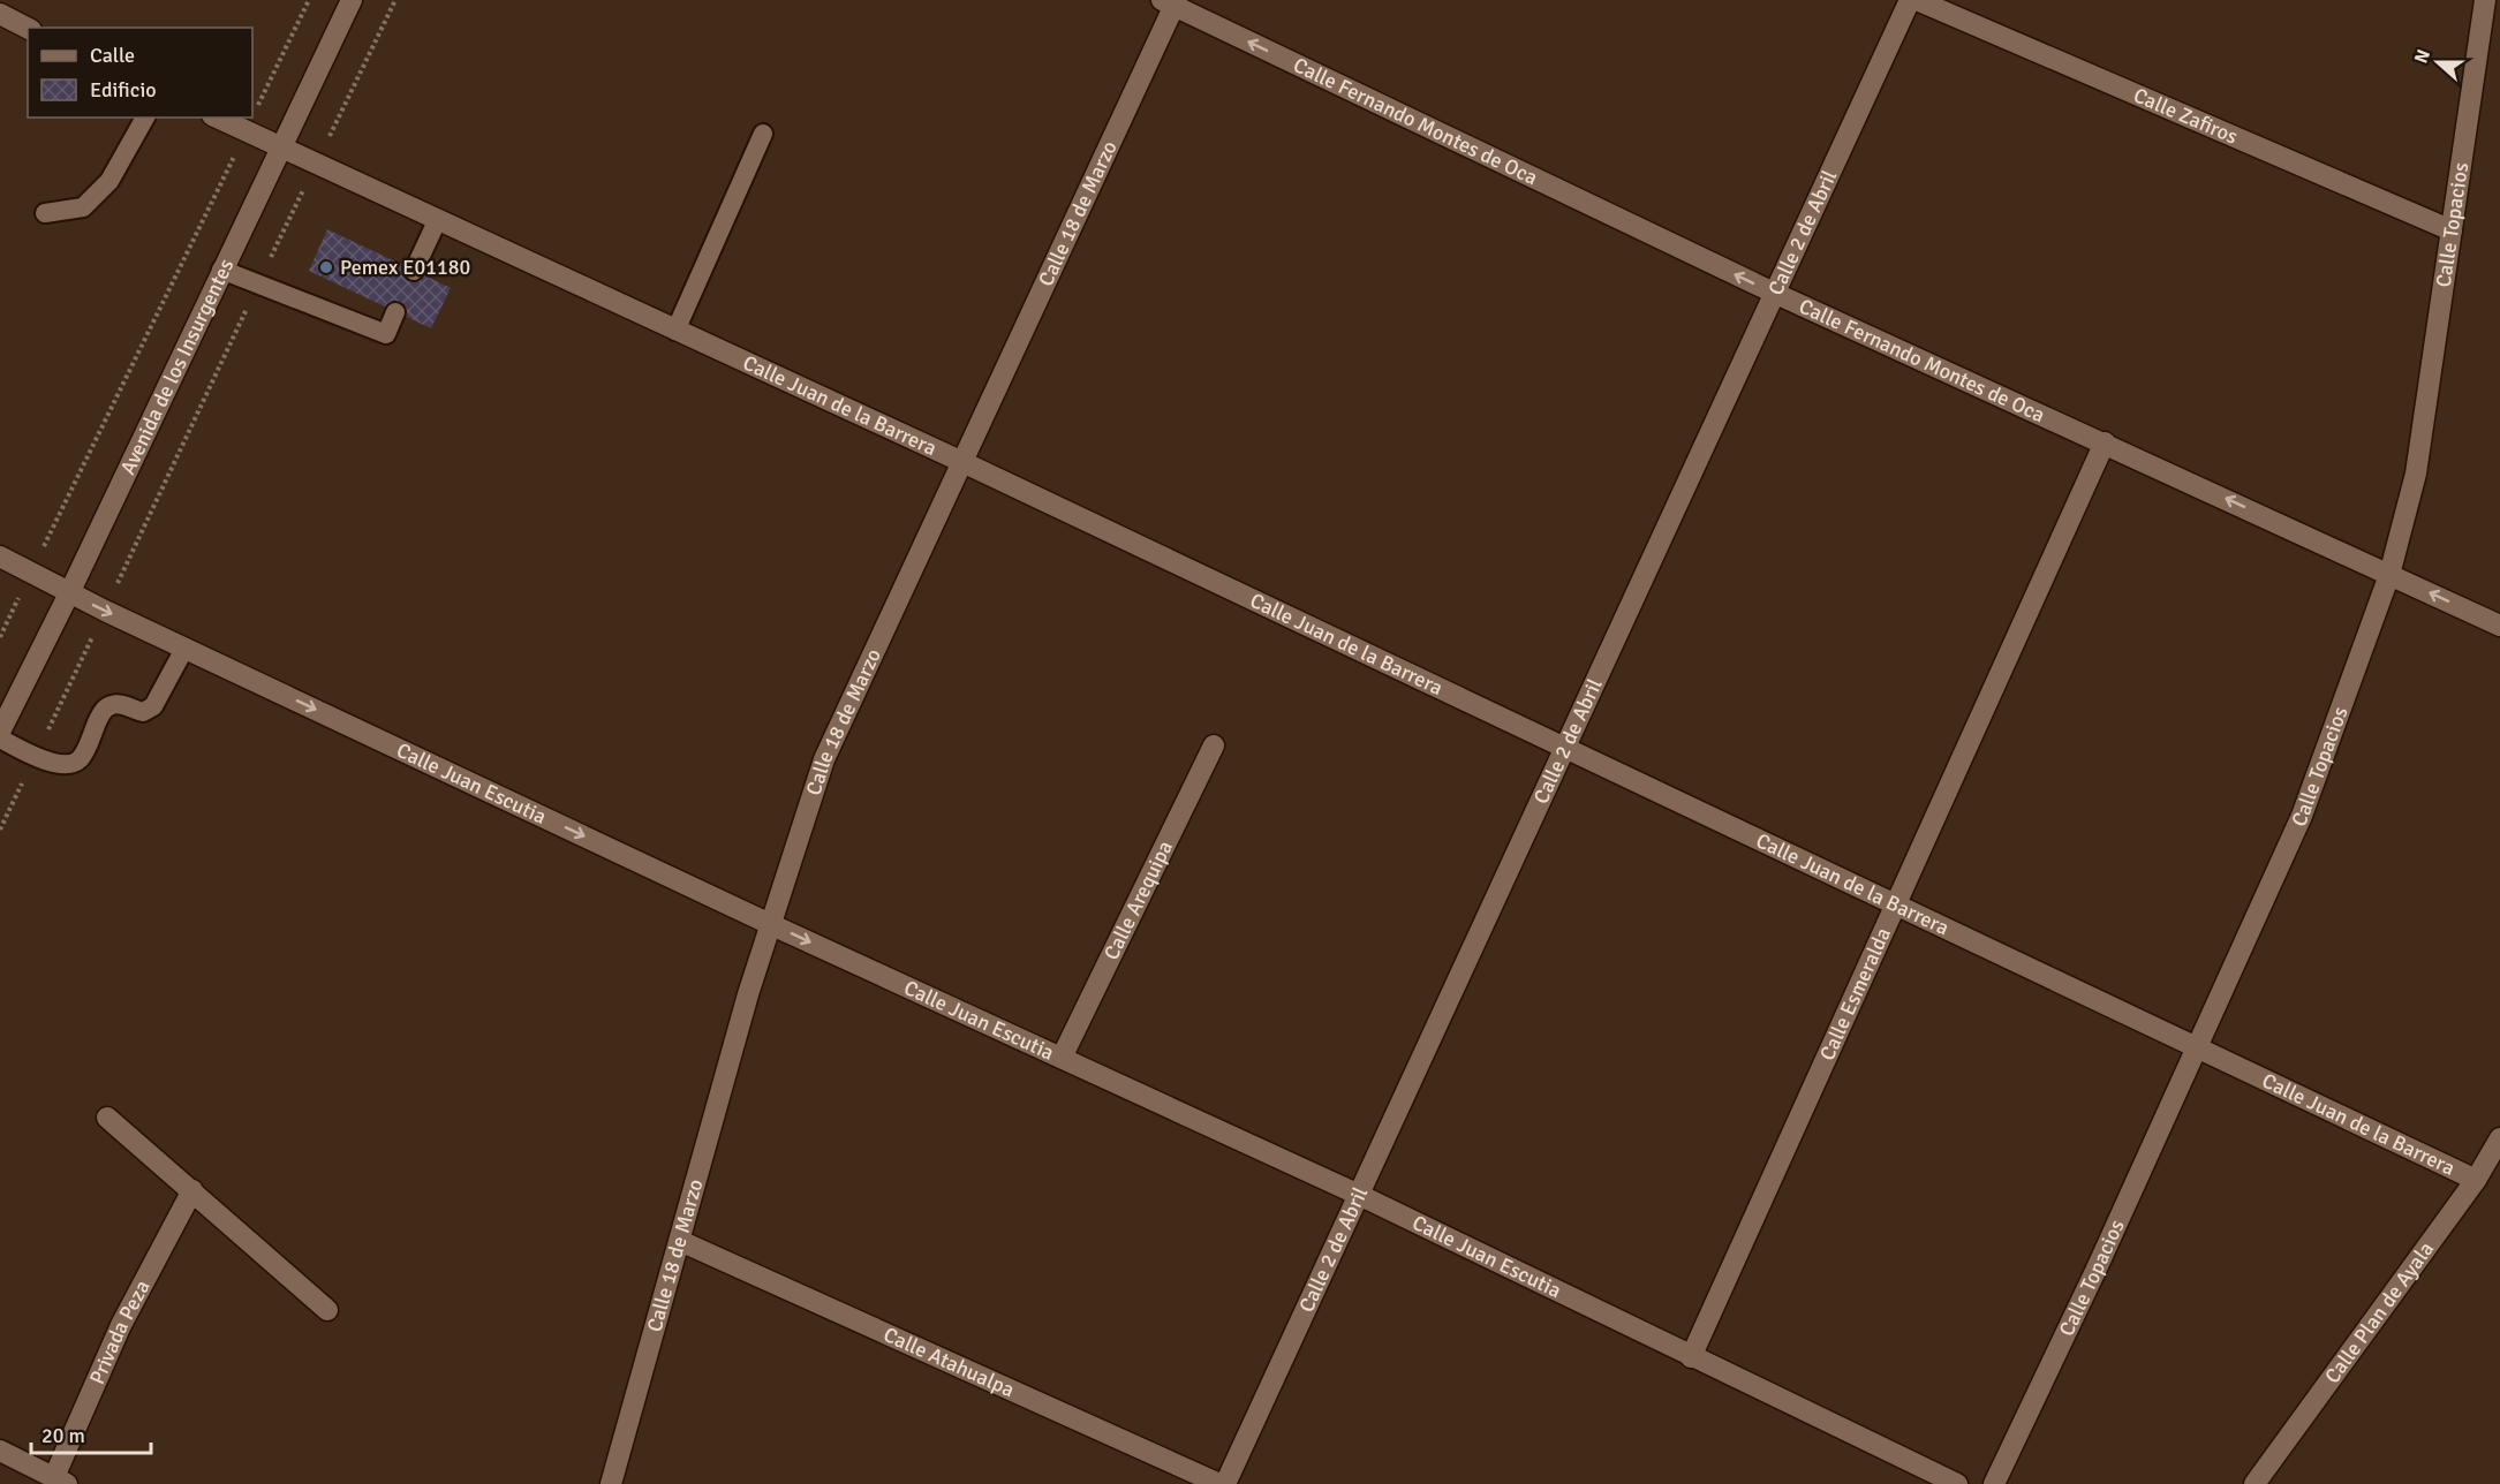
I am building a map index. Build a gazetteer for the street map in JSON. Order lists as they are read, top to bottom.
{
  "streets": {
    "street": [
      "Calle Zafiros",
      "Calle Fernando Montes de Oca",
      "Calle 18 de Marzo",
      "Calle Topacios",
      "Calle 2 de Abril",
      "Avenida de los Insurgentes",
      "Calle Juan de la Barrera",
      "Calle Juan Escutia",
      "Calle Arequipa",
      "Calle Esmeralda",
      "Calle Plan de Ayala",
      "Privada Peza",
      "Calle Atahualpa"
    ]
  },
  "crossings": [
    ["Calle Zafiros", "Calle Topacios"],
    ["Calle Fernando Montes de Oca", "Calle 18 de Marzo"],
    ["Calle Fernando Montes de Oca", "Calle Topacios"],
    ["Calle Fernando Montes de Oca", "Calle 2 de Abril"],
    ["Calle Fernando Montes de Oca", "Calle Esmeralda"],
    ["Calle 18 de Marzo", "Calle Juan de la Barrera"],
    ["Calle 18 de Marzo", "Calle Juan Escutia"],
    ["Calle 18 de Marzo", "Calle Atahualpa"],
    ["Calle Topacios", "Calle Juan de la Barrera"],
    ["Calle 2 de Abril", "Calle Juan de la Barrera"],
    ["Calle 2 de Abril", "Calle Juan Escutia"],
    ["Calle 2 de Abril", "Calle Atahualpa"],
    ["Avenida de los Insurgentes", "Calle Juan de la Barrera"],
    ["Avenida de los Insurgentes", "Calle Juan Escutia"],
    ["Calle Juan de la Barrera", "Calle Esmeralda"],
    ["Calle Juan de la Barrera", "Calle Plan de Ayala"],
    ["Calle Juan Escutia", "Calle Arequipa"],
    ["Calle Juan Escutia", "Calle Esmeralda"]
  ],
  "one_way": ["Calle Fernando Montes de Oca", "Calle Juan Escutia"],
  "places": ["Pemex E01180"],
  "legend": ["Calle", "Edificio"],
  "scale_bar": "20 m",
  "north": "left"
}
